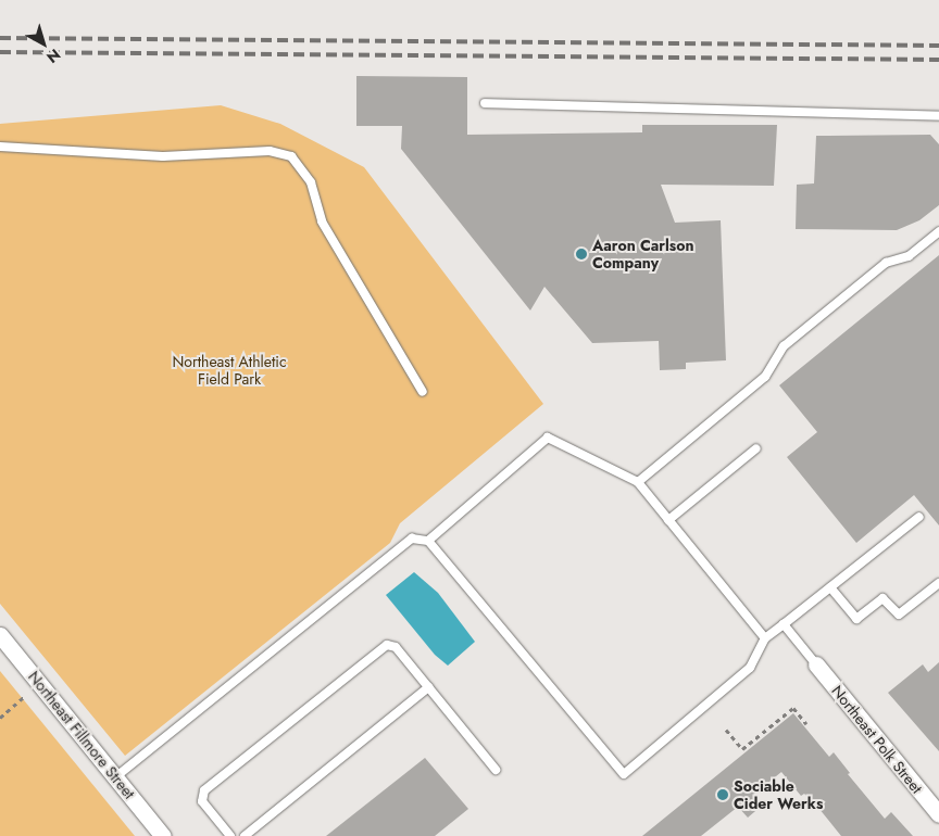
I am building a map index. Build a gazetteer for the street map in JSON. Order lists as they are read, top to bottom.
{
  "streets": {
    "street": ["Northeast Fillmore Street", "Northeast Polk Street"]
  },
  "parks": ["Northeast Athletic Field Park"],
  "places": ["Aaron Carlson Company", "Sociable Cider Werks"],
  "north": "bottom right"
}
